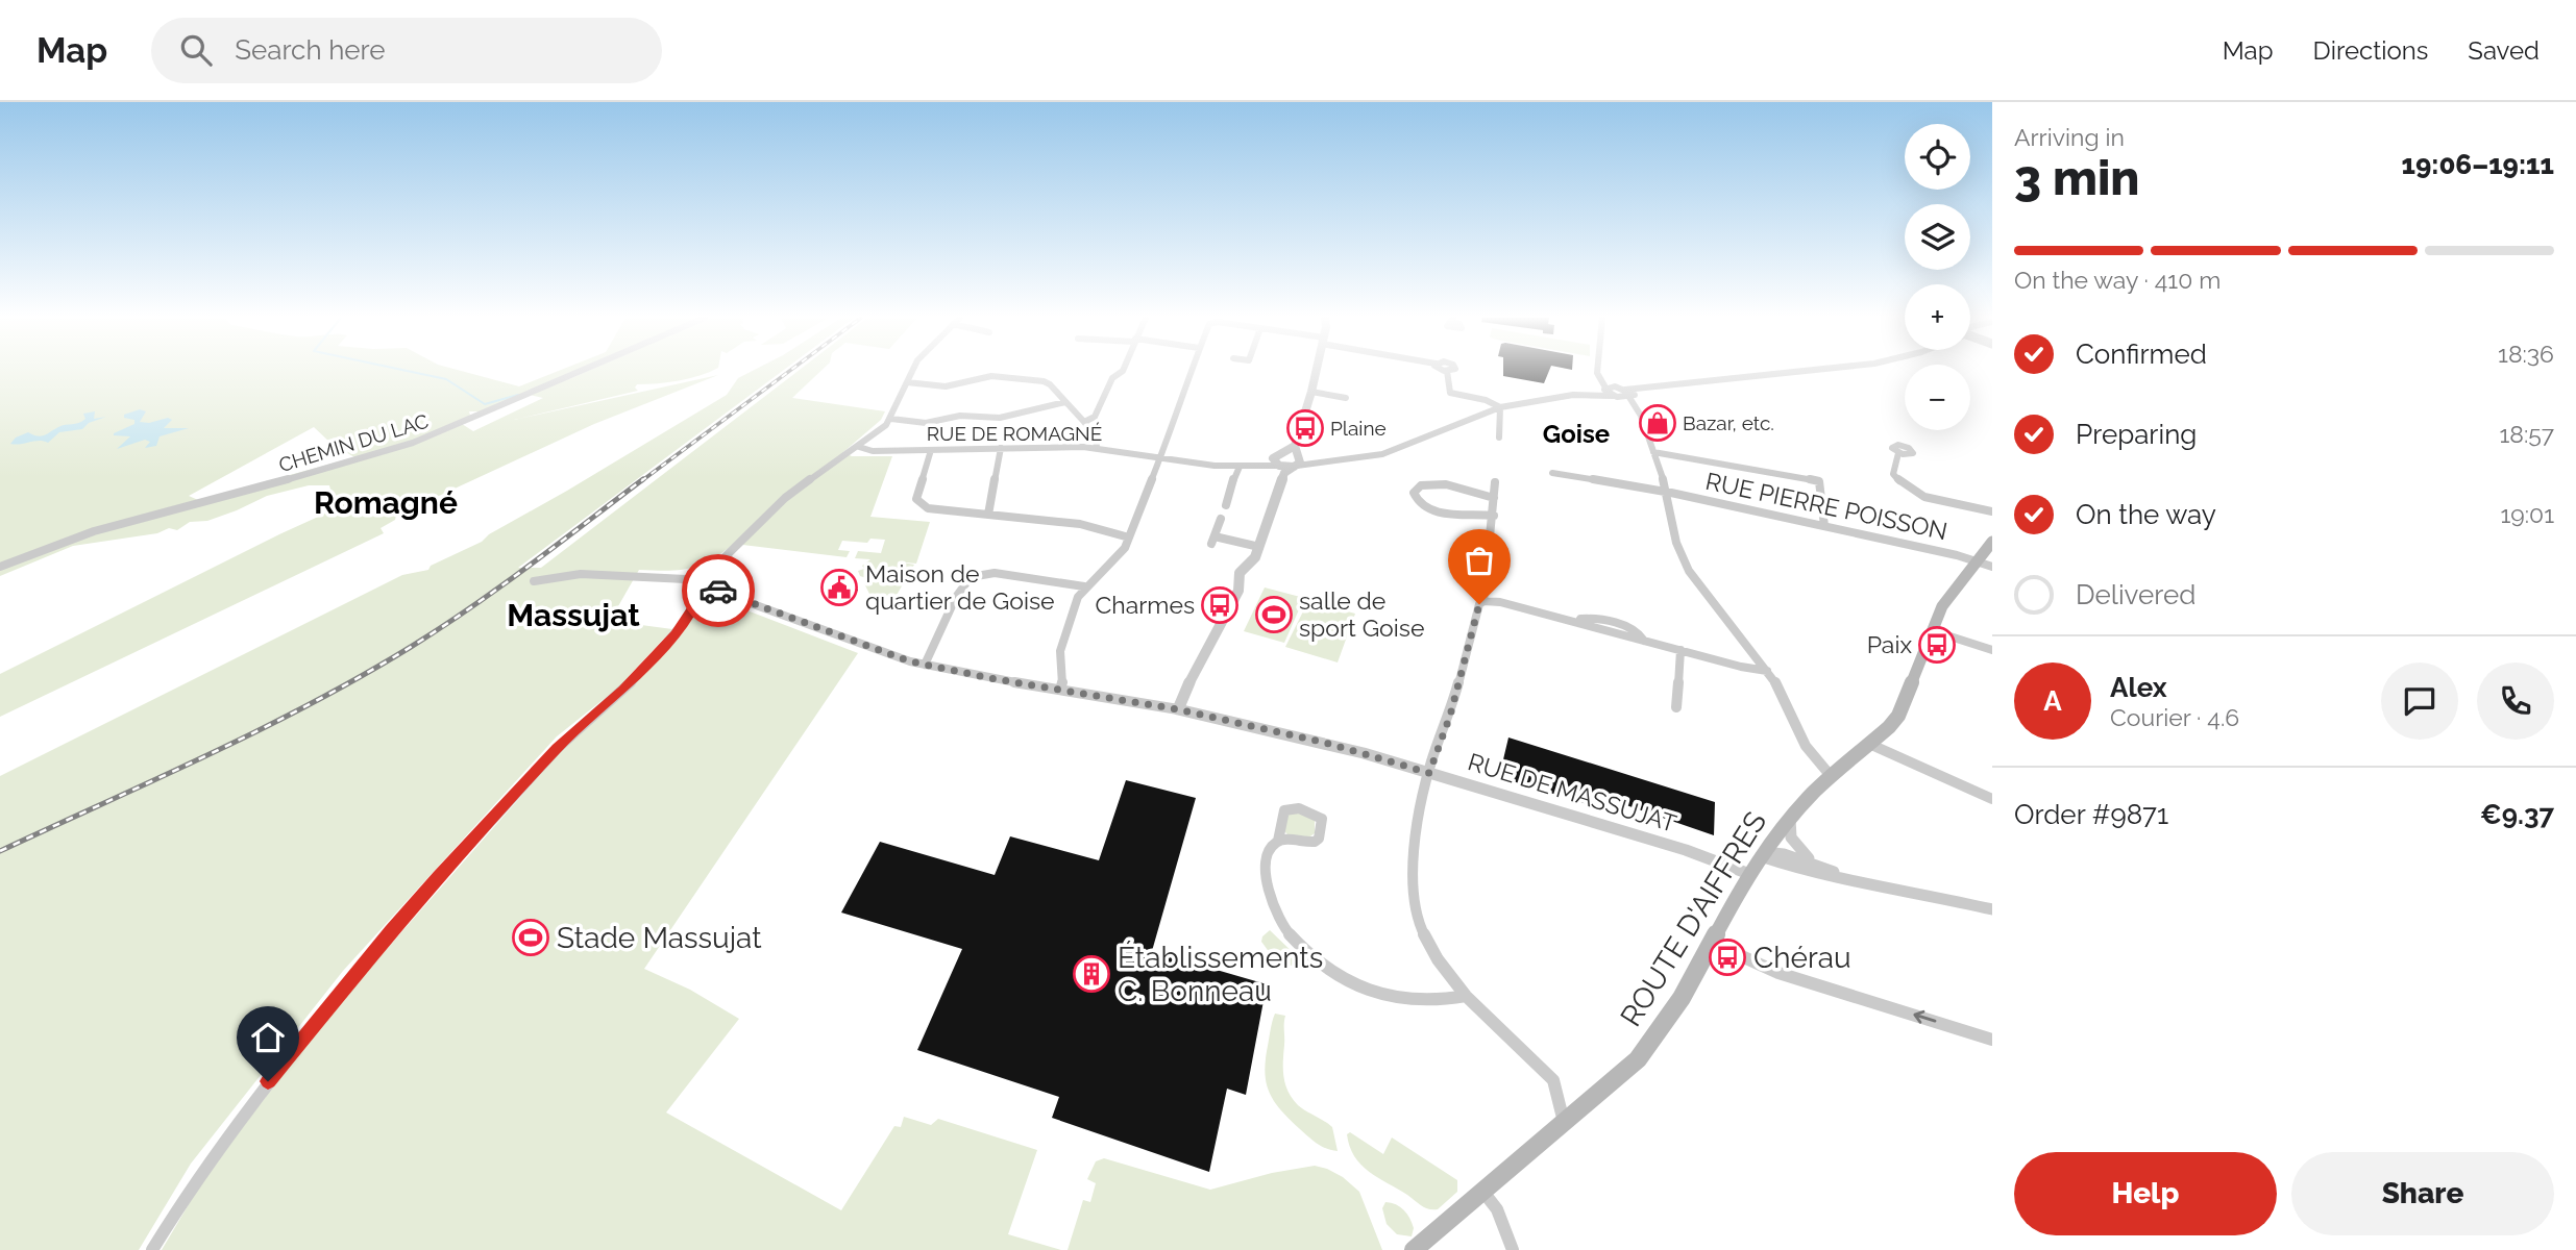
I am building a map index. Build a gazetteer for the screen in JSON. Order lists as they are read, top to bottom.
{
  "streets": {
    "main road": ["ROUTE D'AIFFRES"],
    "street": [
      "RUE DE ROMAGNÉ",
      "CHEMIN DU LAC",
      "RUE PIERRE POISSON",
      "RUE DE MASSUJAT"
    ]
  },
  "crossings": [
    ["RUE PIERRE POISSON", "ROUTE D'AIFFRES"],
    ["RUE DE MASSUJAT", "ROUTE D'AIFFRES"]
  ],
  "districts": ["Goise", "Romagné", "Massujat"],
  "places": {
    "shop": ["Bazar, etc."],
    "bus stop": [
      "Plaine",
      "Charmes",
      "Paix",
      "Chérau"
    ],
    "public building": ["Maison de quartier de Goise"],
    "sports": ["salle de sport Goise", "Stade Massujat"],
    "building": ["Établissements C. Bonneau"]
  },
  "page": {
    "header": "Map",
    "search": "Search here",
    "nav": ["Map", "Directions", "Saved"],
    "heading": ["3 min", "Arriving in", "19:06–19:11"],
    "panel": [
      "Alex",
      "Courier · 4.6",
      "Order #9871",
      "€9.37"
    ],
    "map_buttons": ["+", "−"],
    "bar": "On the way · 410 m",
    "list": [
      ["Confirmed", "18:36"],
      ["Preparing", "18:57"],
      ["On the way", "19:01"],
      "Delivered"
    ],
    "round": "A",
    "buttons": ["Help", "Share"]
  }
}
